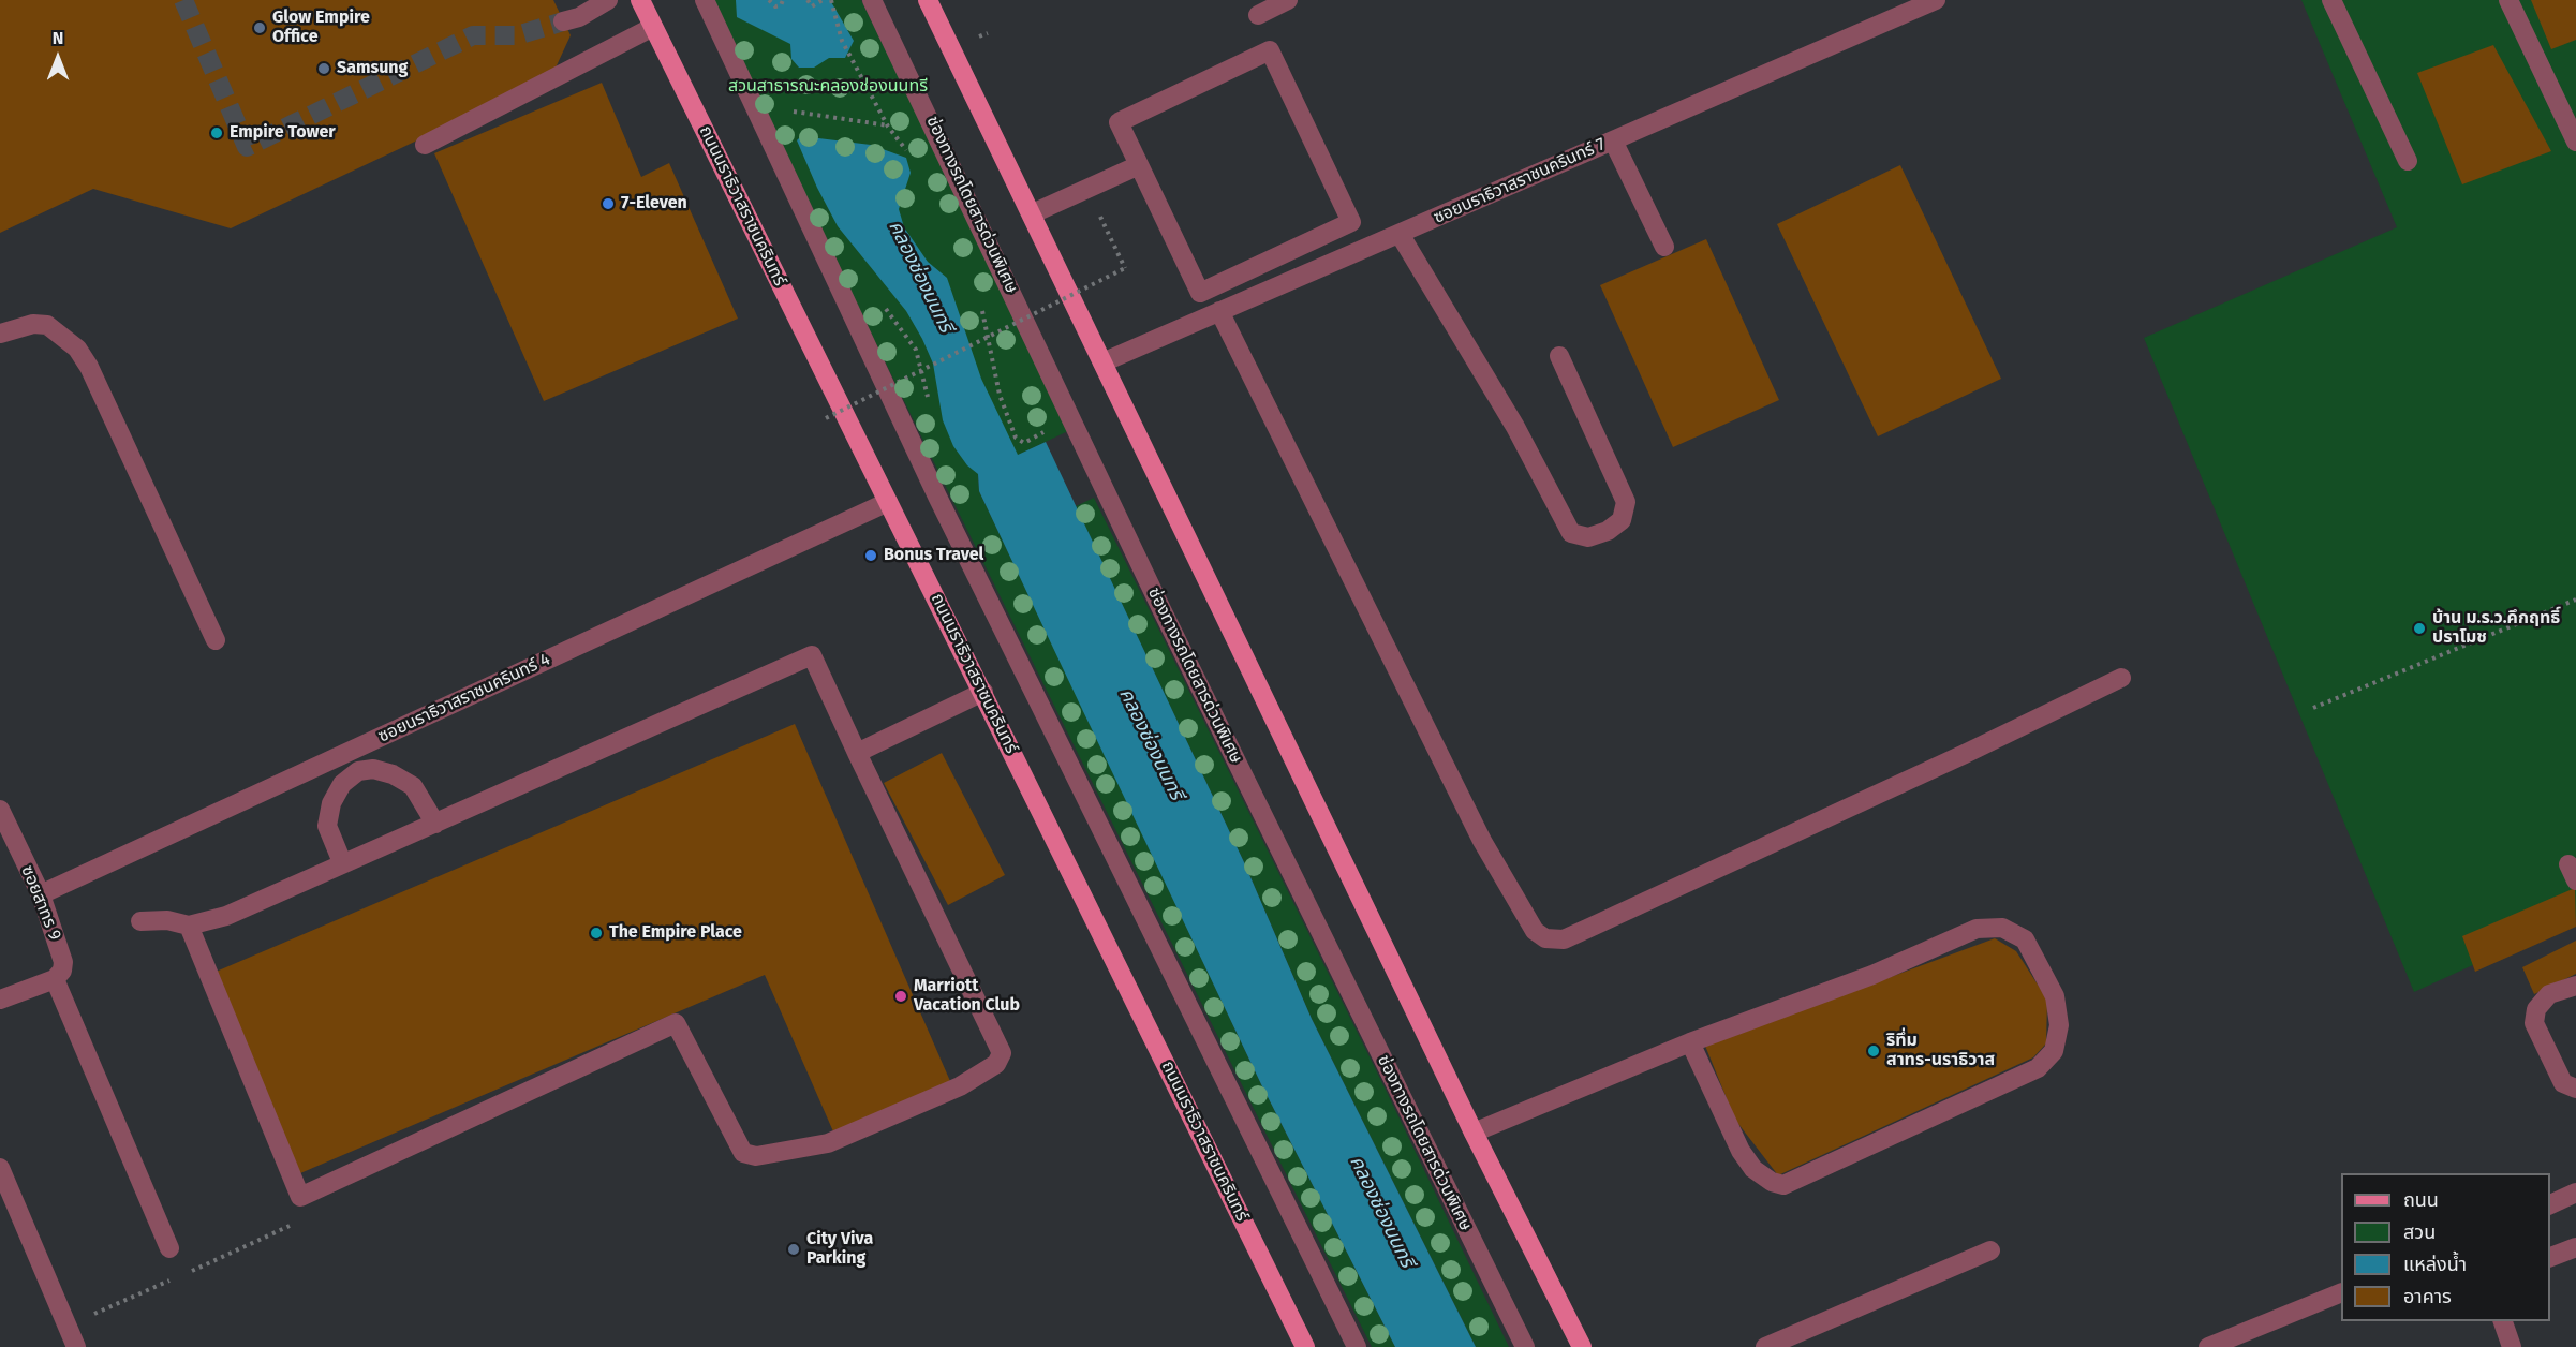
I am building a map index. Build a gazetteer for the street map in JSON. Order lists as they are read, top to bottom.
{
  "streets": {
    "main road": ["ถนนนราธิวาสราชนครินทร์"],
    "street": [
      "ซอยนราธิวาสราชนครินทร์ 7",
      "ช่องทางรถโดยสารด่วนพิเศษ",
      "ซอยนราธิวาสราชนครินทร์ 4",
      "ซอยสาทร 9"
    ]
  },
  "crossings": [
    ["ถนนนราธิวาสราชนครินทร์", "ซอยนราธิวาสราชนครินทร์ 4"],
    ["ซอยนราธิวาสราชนครินทร์ 4", "ซอยสาทร 9"]
  ],
  "water": ["คลองช่องนนทรี"],
  "parks": ["สวนสาธารณะคลองช่องนนทรี"],
  "places": [
    "Glow Empire Office",
    "Samsung",
    "Empire Tower",
    "7-Eleven",
    "Bonus Travel",
    "บ้าน ม.ร.ว.คึกฤทธิ์ ปราโมช",
    "The Empire Place",
    "Marriott Vacation Club",
    "ริทึ่ม สาทร-นราธิวาส",
    "City Viva Parking"
  ],
  "legend": [
    "ถนน",
    "สวน",
    "แหล่งน้ำ",
    "อาคาร"
  ],
  "north": "top"
}
